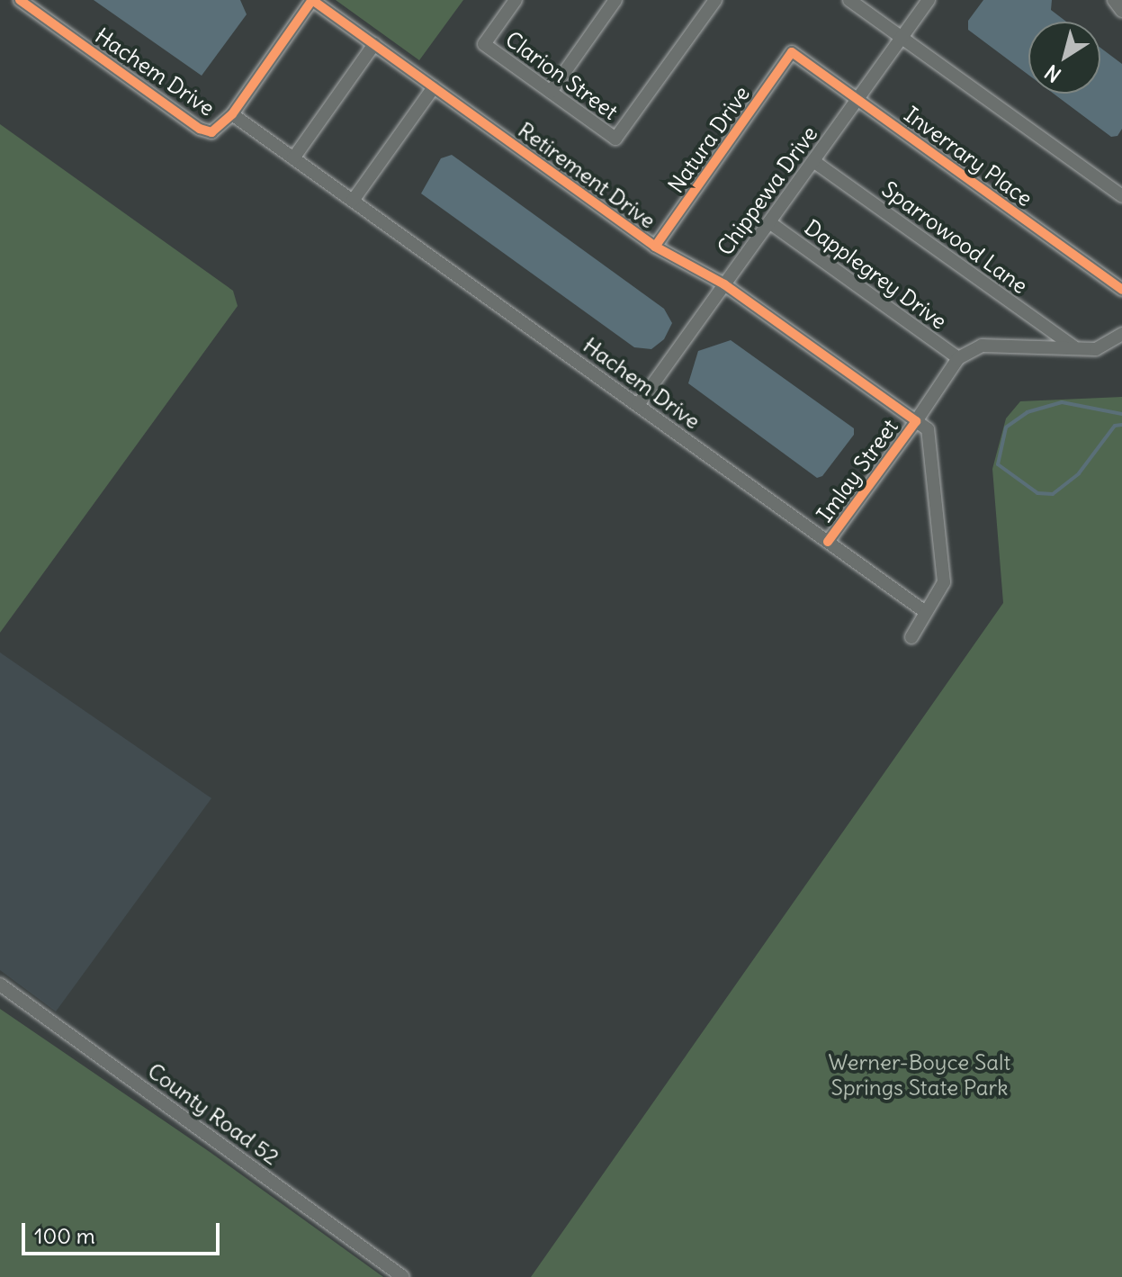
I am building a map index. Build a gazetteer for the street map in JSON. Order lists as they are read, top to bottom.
{
  "streets": {
    "street": [
      "Hachem Drive",
      "Clarion Street",
      "Natura Drive",
      "Inverrary Place",
      "Retirement Drive",
      "Chippewa Drive",
      "Sparrowood Lane",
      "Dapplegrey Drive",
      "Imlay Street",
      "County Road 52"
    ]
  },
  "crossings": [
    ["Hachem Drive", "Chippewa Drive"],
    ["Hachem Drive", "Imlay Street"],
    ["Natura Drive", "Inverrary Place"],
    ["Natura Drive", "Retirement Drive"],
    ["Inverrary Place", "Chippewa Drive"],
    ["Retirement Drive", "Chippewa Drive"],
    ["Retirement Drive", "Imlay Street"],
    ["Chippewa Drive", "Sparrowood Lane"],
    ["Chippewa Drive", "Dapplegrey Drive"],
    ["Dapplegrey Drive", "Imlay Street"]
  ],
  "parks": ["Werner-Boyce Salt Springs State Park"],
  "scale_bar": "100 m",
  "north": "bottom left"
}
